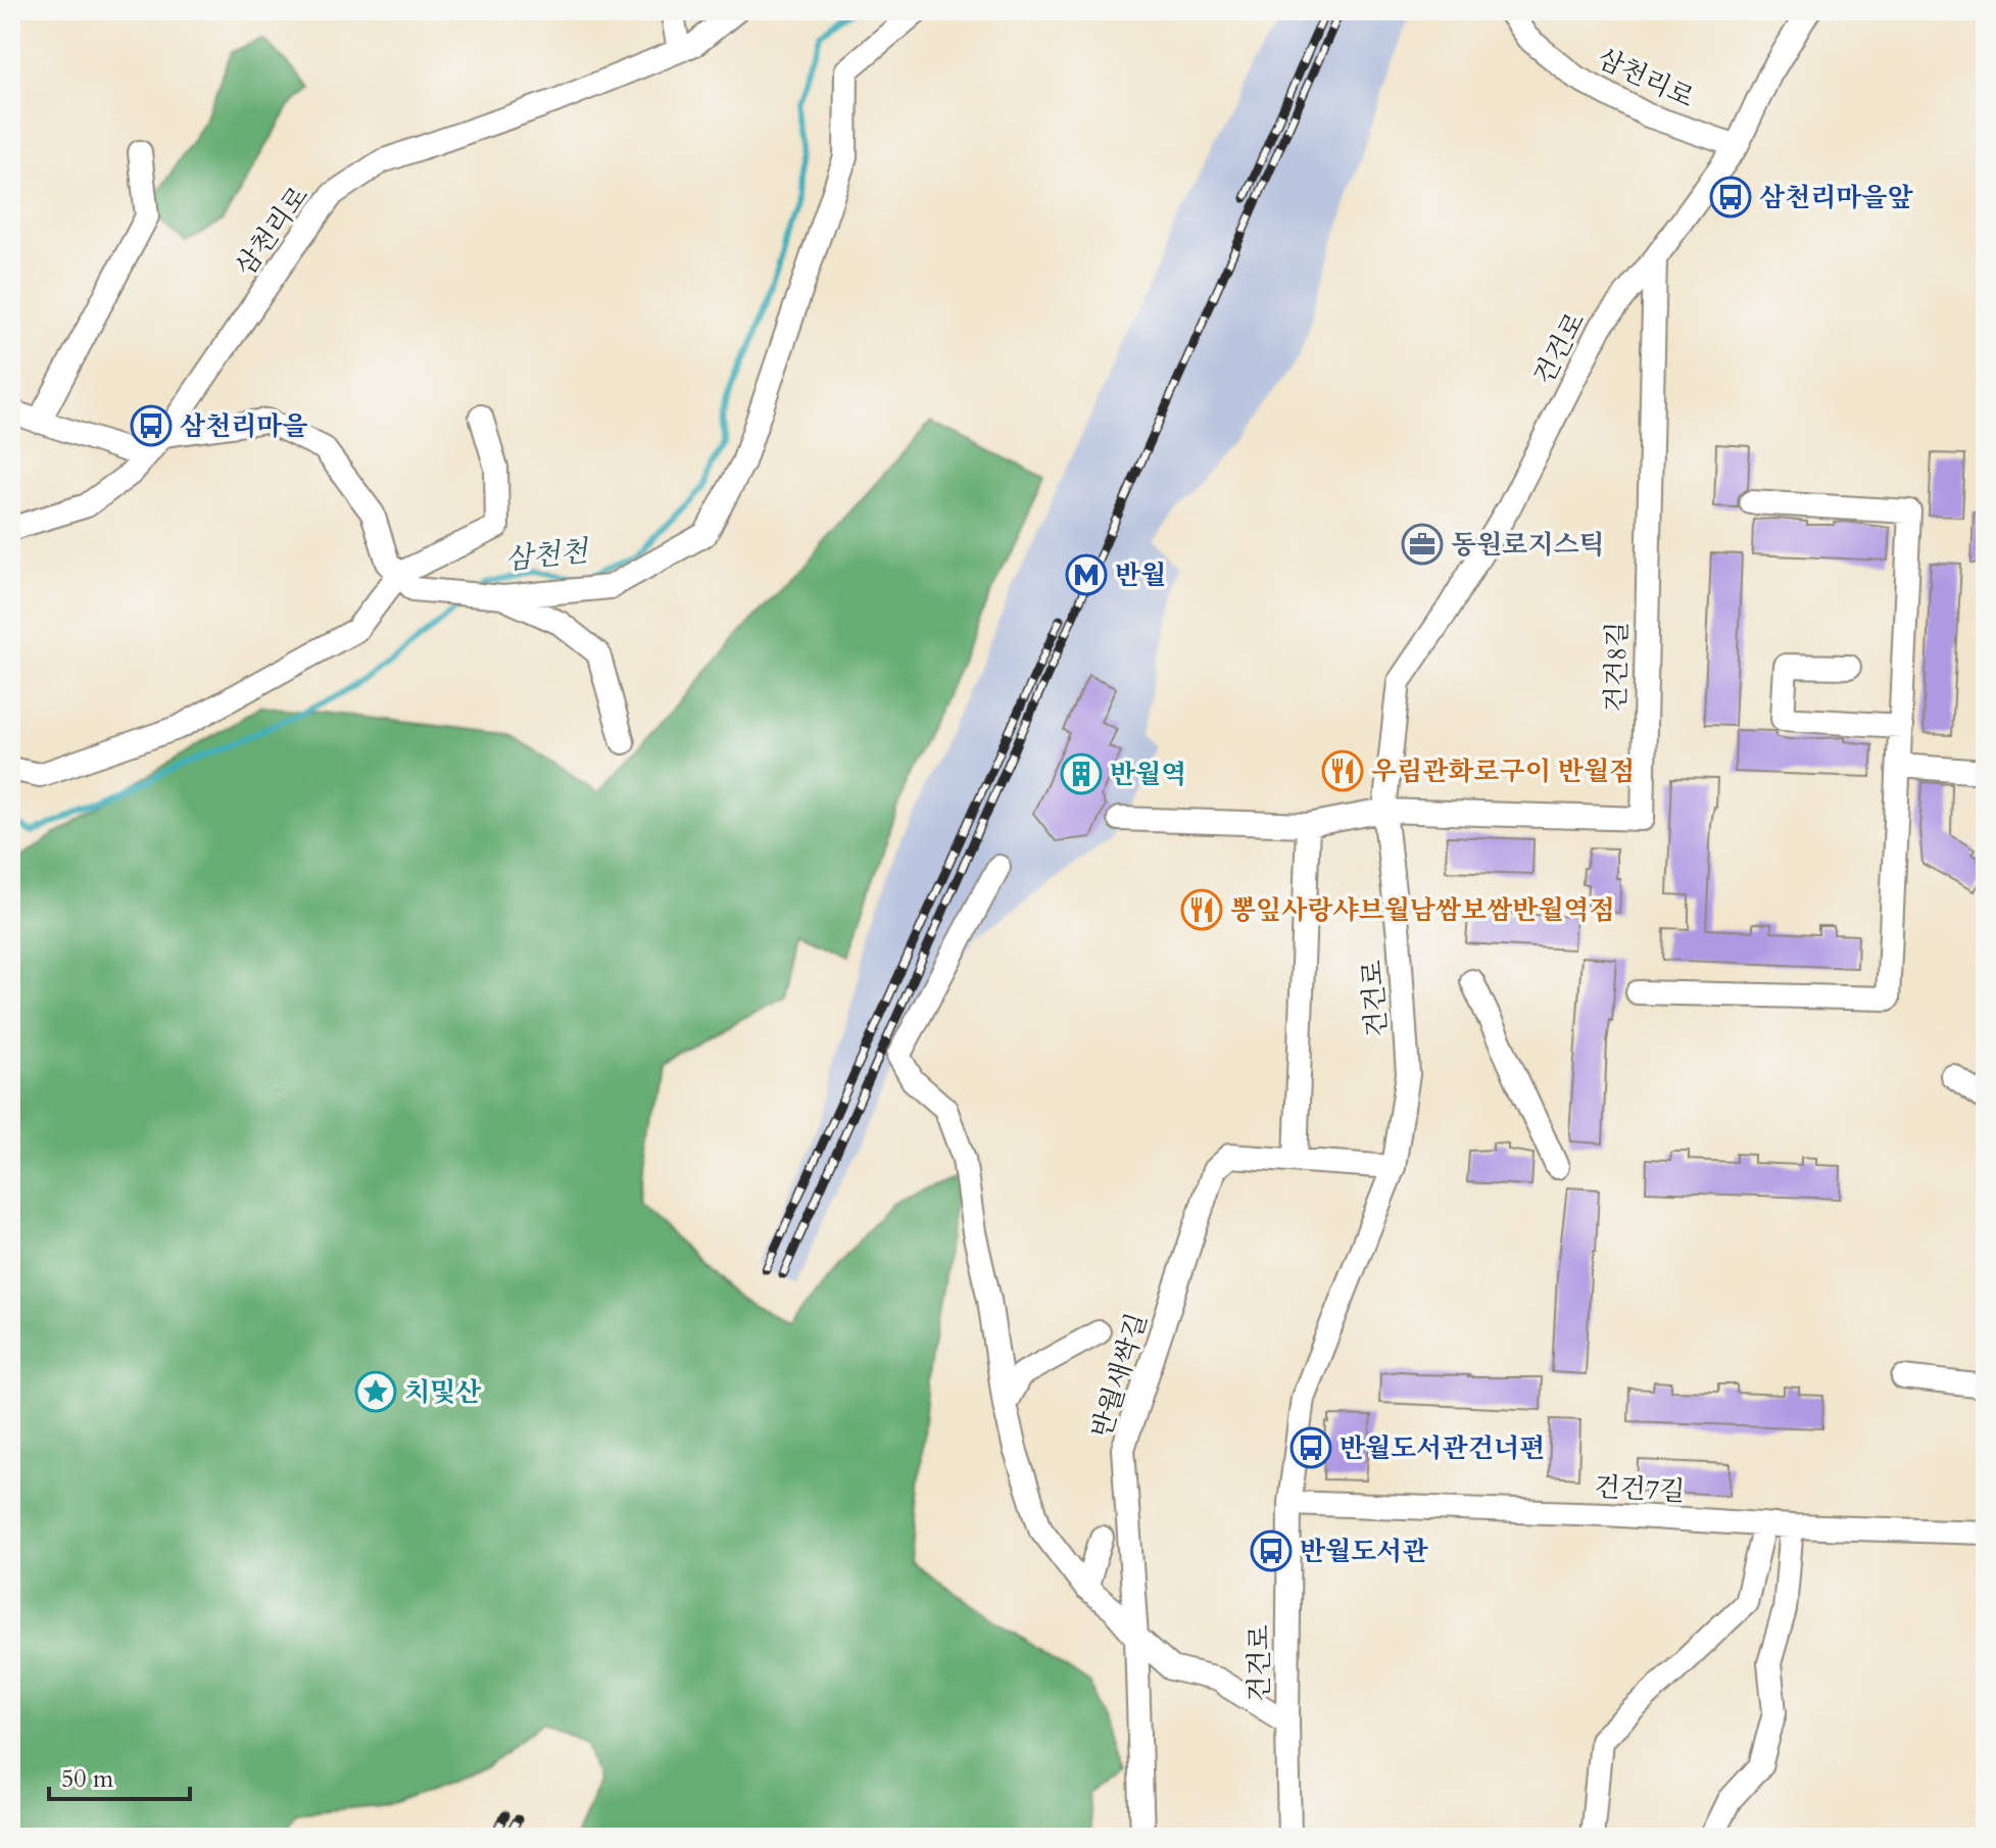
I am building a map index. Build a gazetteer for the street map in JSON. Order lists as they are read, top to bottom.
{
  "streets": {
    "street": [
      "삼천리로",
      "건건로",
      "건건8길",
      "반월새싹길",
      "건건7길"
    ]
  },
  "crossings": [
    ["삼천리로", "건건로"],
    ["건건로", "건건8길"],
    ["건건로", "반월새싹길"],
    ["건건로", "건건7길"]
  ],
  "water": ["삼천천"],
  "places": {
    "bus stop": [
      "삼천리마을앞",
      "삼천리마을",
      "반월도서관건너편",
      "반월도서관"
    ],
    "office": ["동원로지스틱"],
    "metro station": ["반월"],
    "restaurant": ["우림관화로구이 반월점", "뽕잎사랑샤브월남쌈보쌈반월역점"],
    "building": ["반월역"],
    "place": ["치및산"]
  },
  "scale_bar": "50 m"
}
